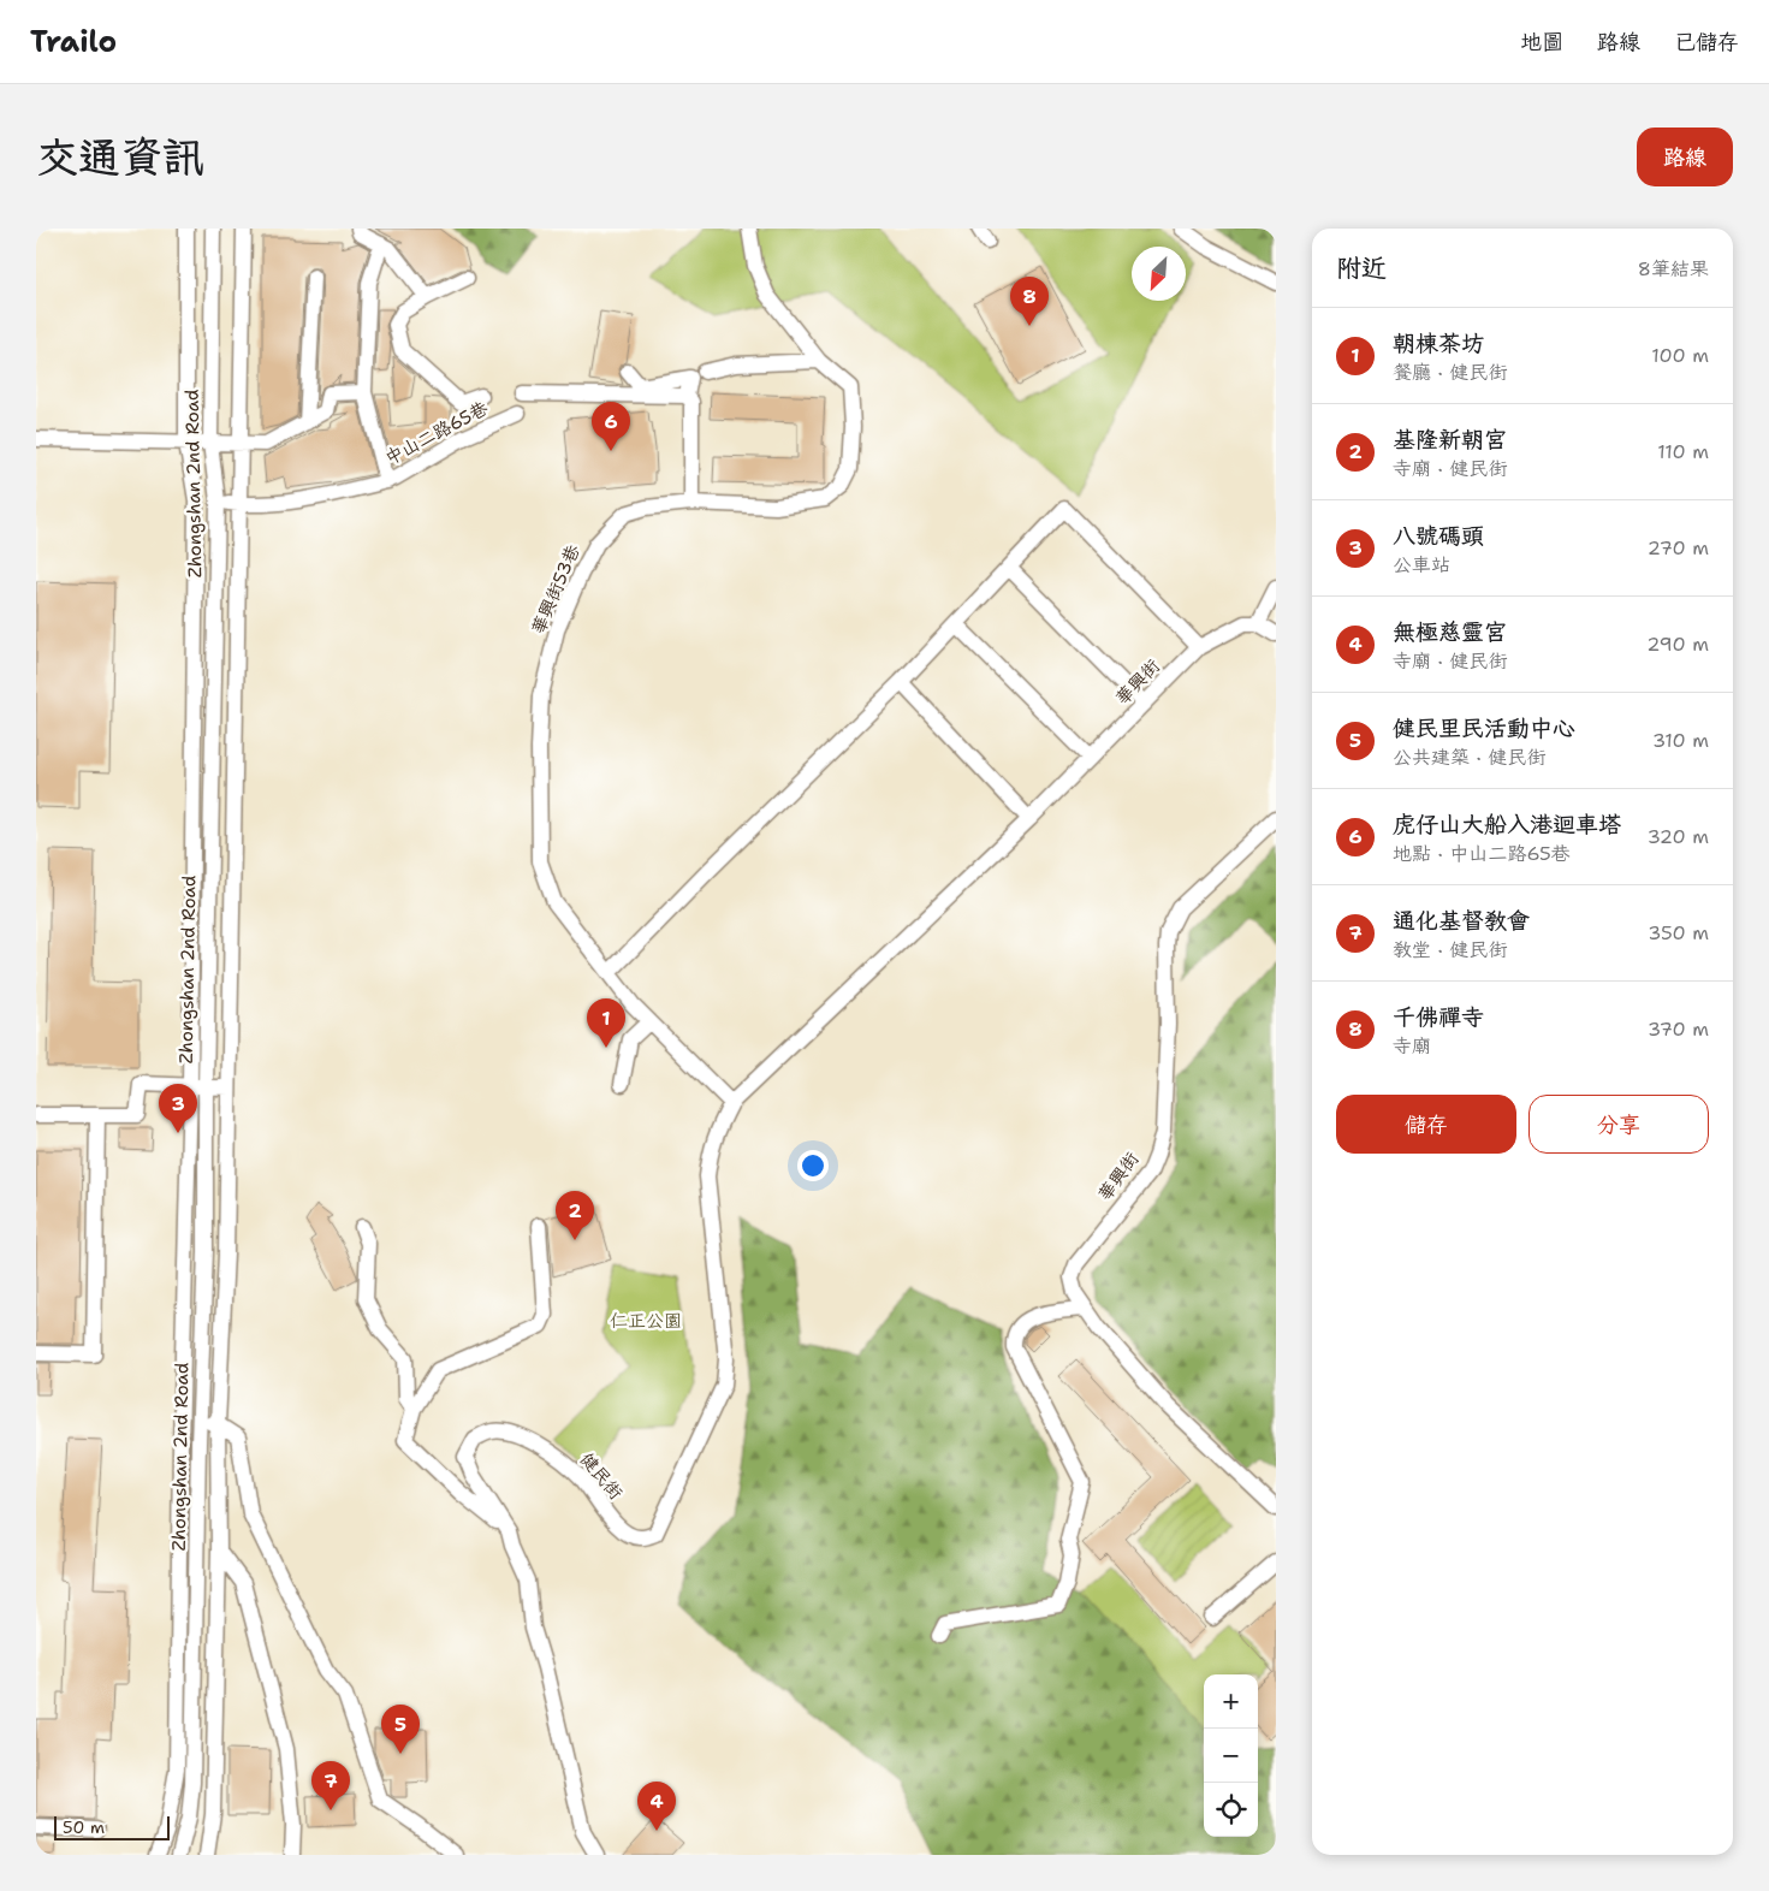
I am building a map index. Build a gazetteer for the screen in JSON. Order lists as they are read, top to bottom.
{
  "streets": {
    "street": [
      "中山二路65巷",
      "Zhongshan 2nd Road",
      "華興街53巷",
      "華興街",
      "健民街"
    ]
  },
  "crossings": [
    ["中山二路65巷", "Zhongshan 2nd Road"],
    ["華興街53巷", "華興街"],
    ["華興街53巷", "健民街"],
    ["華興街", "健民街"]
  ],
  "parks": ["仁正公園"],
  "scale_bar": "50 m",
  "north": "bottom left",
  "page": {
    "header": "Trailo",
    "nav": ["地圖", "路線", "已儲存"],
    "buttons": [
      "路線",
      ["儲存", "分享"]
    ],
    "title": "交通資訊",
    "heading": ["附近", "8筆結果"],
    "pins": [
      "8",
      "6",
      "1",
      "3",
      "2",
      "5",
      "7",
      "4"
    ],
    "list": [
      {
        "mark": "1",
        "name": "朝棟茶坊",
        "note": "餐廳 · 健民街",
        "value": "100 m"
      },
      {
        "mark": "2",
        "name": "基隆新朝宮",
        "note": "寺廟 · 健民街",
        "value": "110 m"
      },
      {
        "mark": "3",
        "name": "八號碼頭",
        "note": "公車站",
        "value": "270 m"
      },
      {
        "mark": "4",
        "name": "無極慈靈宮",
        "note": "寺廟 · 健民街",
        "value": "290 m"
      },
      {
        "mark": "5",
        "name": "健民里民活動中心",
        "note": "公共建築 · 健民街",
        "value": "310 m"
      },
      {
        "mark": "6",
        "name": "虎仔山大船入港迴車塔",
        "note": "地點 · 中山二路65巷",
        "value": "320 m"
      },
      {
        "mark": "7",
        "name": "通化基督教會",
        "note": "教堂 · 健民街",
        "value": "350 m"
      },
      {
        "mark": "8",
        "name": "千佛禪寺",
        "note": "寺廟",
        "value": "370 m"
      }
    ],
    "map_buttons": ["+", "−"],
    "scale": "50 m"
  }
}
